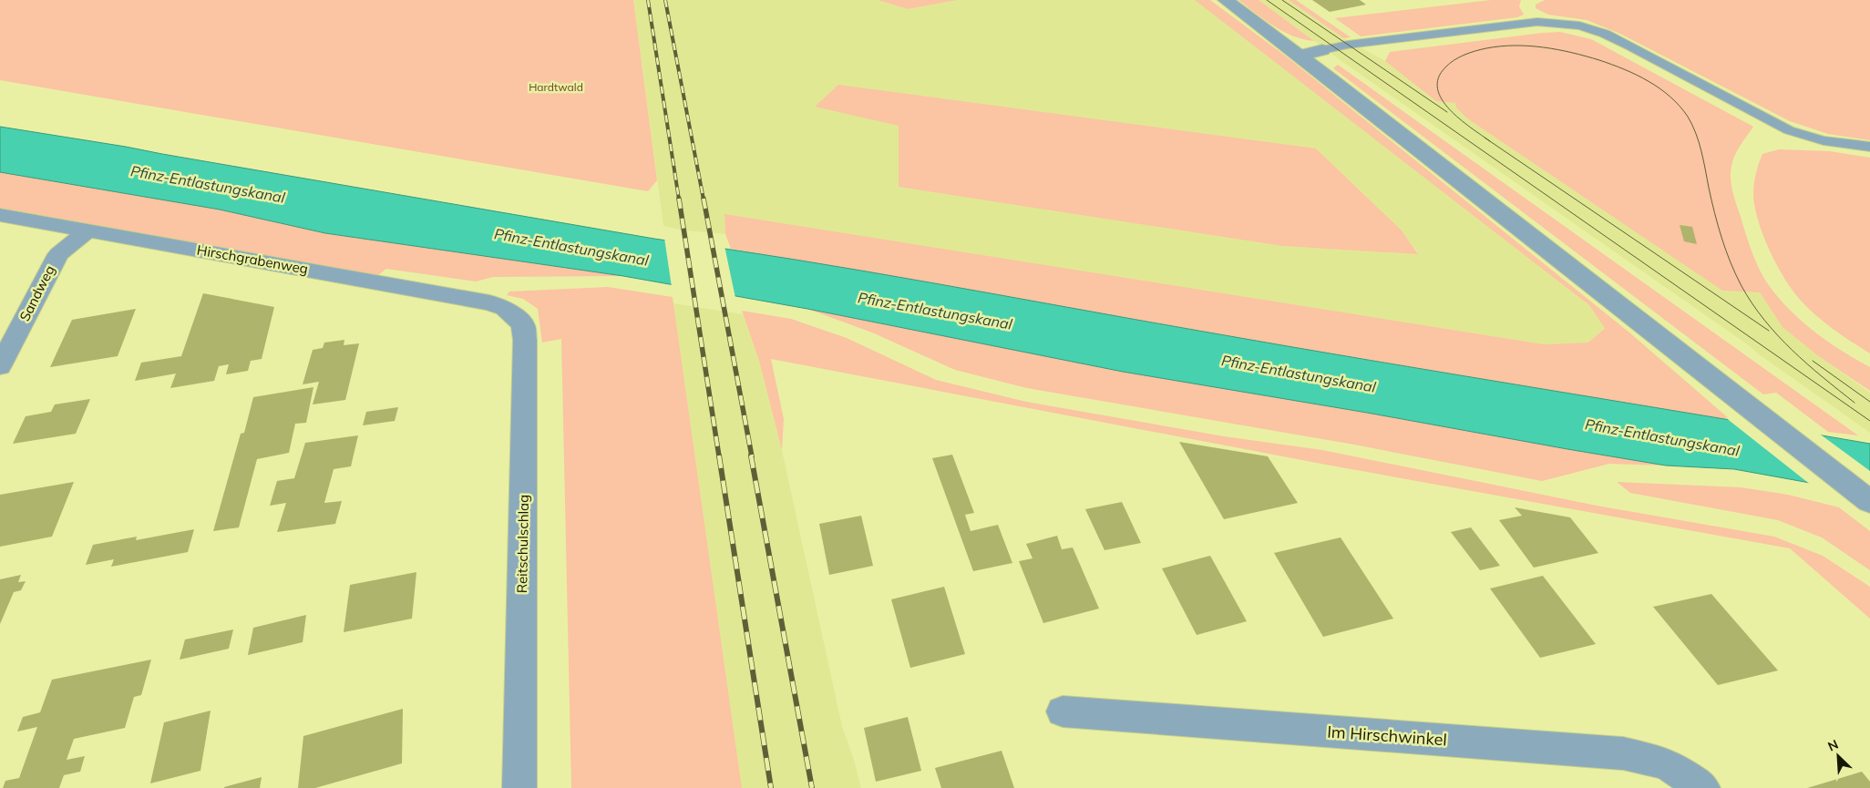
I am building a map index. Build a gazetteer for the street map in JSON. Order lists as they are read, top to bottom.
{
  "streets": {
    "street": [
      "Hirschgrabenweg",
      "Sandweg",
      "Reitschulschlag",
      "Im Hirschwinkel"
    ]
  },
  "crossings": [
    ["Hirschgrabenweg", "Sandweg"],
    ["Hirschgrabenweg", "Reitschulschlag"]
  ],
  "water": ["Pfinz-Entlastungskanal"],
  "parks": ["Hardtwald"],
  "north": "top left"
}
